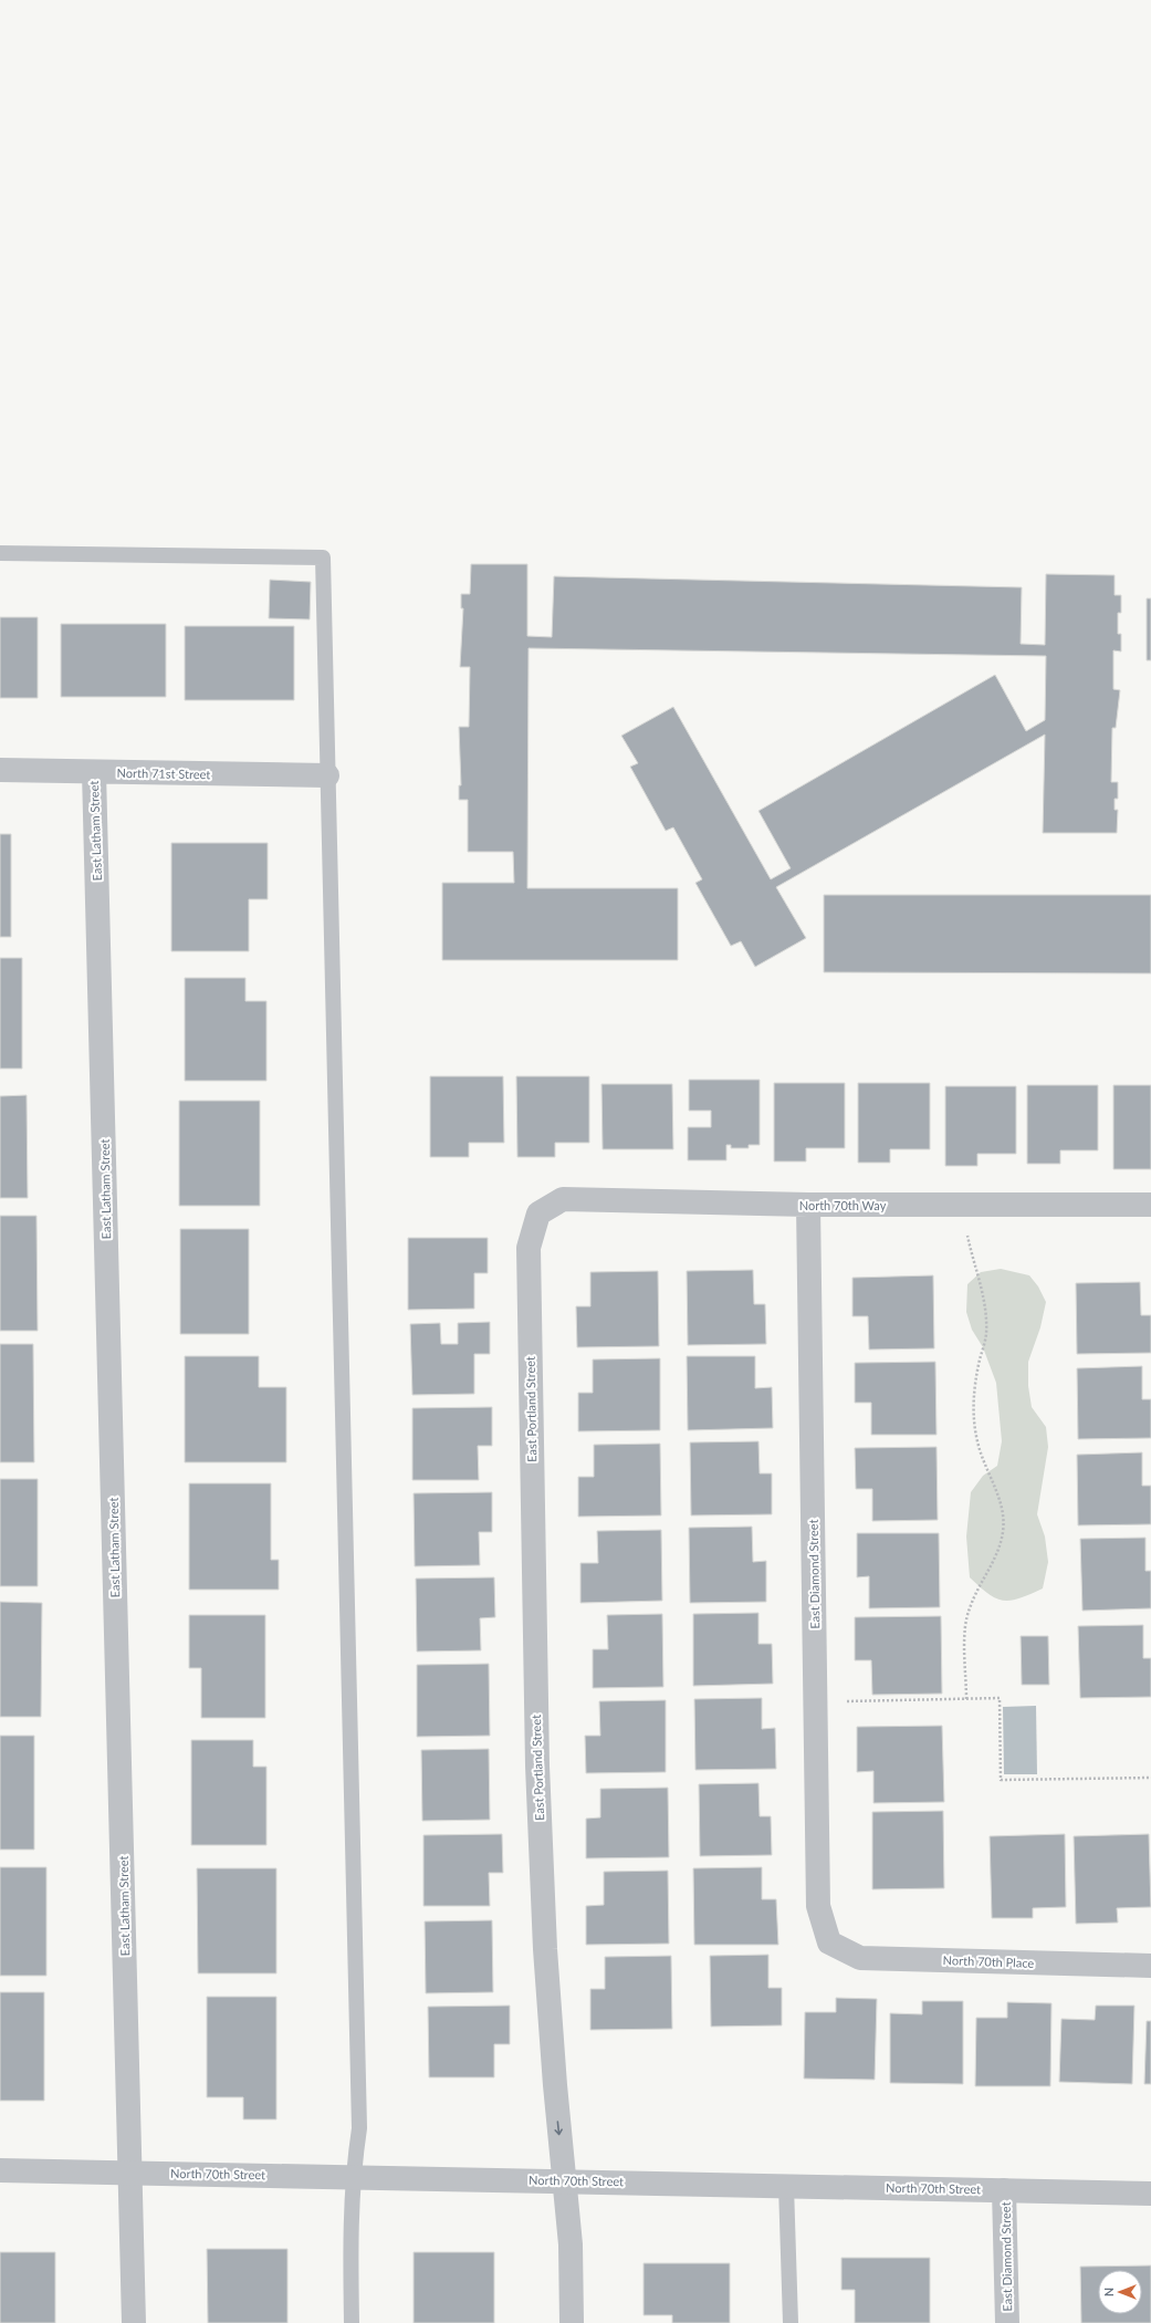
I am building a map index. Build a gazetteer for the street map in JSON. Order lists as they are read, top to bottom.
{
  "streets": {
    "street": [
      "North 71st Street",
      "East Latham Street",
      "North 70th Way",
      "East Portland Street",
      "East Diamond Street",
      "North 70th Place",
      "North 70th Street"
    ]
  },
  "crossings": [
    ["North 71st Street", "East Latham Street"],
    ["East Latham Street", "North 70th Street"],
    ["North 70th Way", "East Portland Street"],
    ["North 70th Way", "East Diamond Street"],
    ["East Portland Street", "North 70th Street"],
    ["East Diamond Street", "North 70th Place"],
    ["East Diamond Street", "North 70th Street"]
  ],
  "one_way": ["East Portland Street"],
  "north": "left"
}
